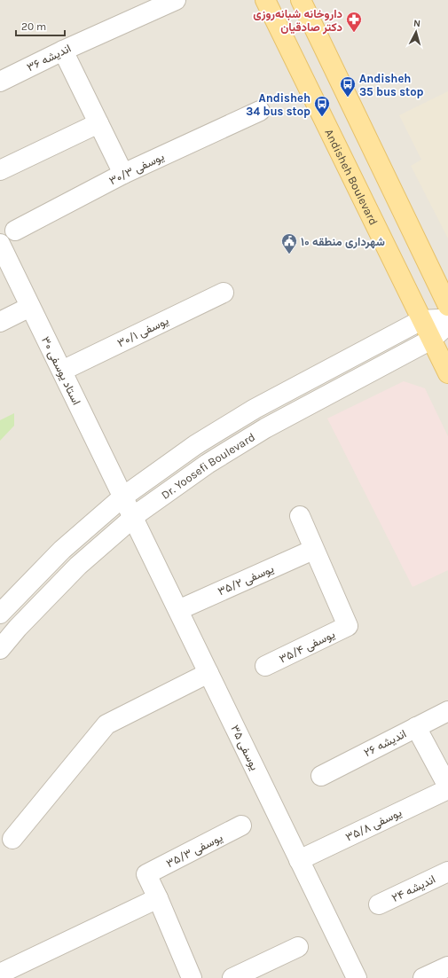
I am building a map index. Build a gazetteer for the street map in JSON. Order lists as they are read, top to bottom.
{
  "streets": {
    "main road": ["Andisheh Boulevard"],
    "street": [
      "اندیشه ۳۶",
      "یوسفی ۳۰/۳",
      "یوسفی ۳۰/۱",
      "استاد یوسفی ۳۰",
      "Dr. Yoosefi Boulevard",
      "یوسفی ۳۵/۲",
      "یوسفی ۳۵/۴",
      "اندیشه ۲۶",
      "یوسفی ۳۵",
      "یوسفی ۳۵/۸",
      "یوسفی ۳۵/۳",
      "اندیشه ۲۴"
    ]
  },
  "crossings": [
    ["Andisheh Boulevard", "Dr. Yoosefi Boulevard"],
    ["یوسفی ۳۰/۱", "استاد یوسفی ۳۰"],
    ["استاد یوسفی ۳۰", "Dr. Yoosefi Boulevard"],
    ["استاد یوسفی ۳۰", "یوسفی ۳۵"],
    ["Dr. Yoosefi Boulevard", "یوسفی ۳۵"],
    ["یوسفی ۳۵/۲", "یوسفی ۳۵/۴"],
    ["یوسفی ۳۵/۲", "یوسفی ۳۵"],
    ["یوسفی ۳۵", "یوسفی ۳۵/۸"]
  ],
  "places": {
    "pharmacy": ["داروخانه شبانه‌روزی دکتر صادقیان"],
    "bus stop": ["Andisheh 35 bus stop", "Andisheh 34 bus stop"],
    "public building": ["شهرداری منطقه ۱۰"]
  },
  "scale_bar": "20 m",
  "north": "top"
}
